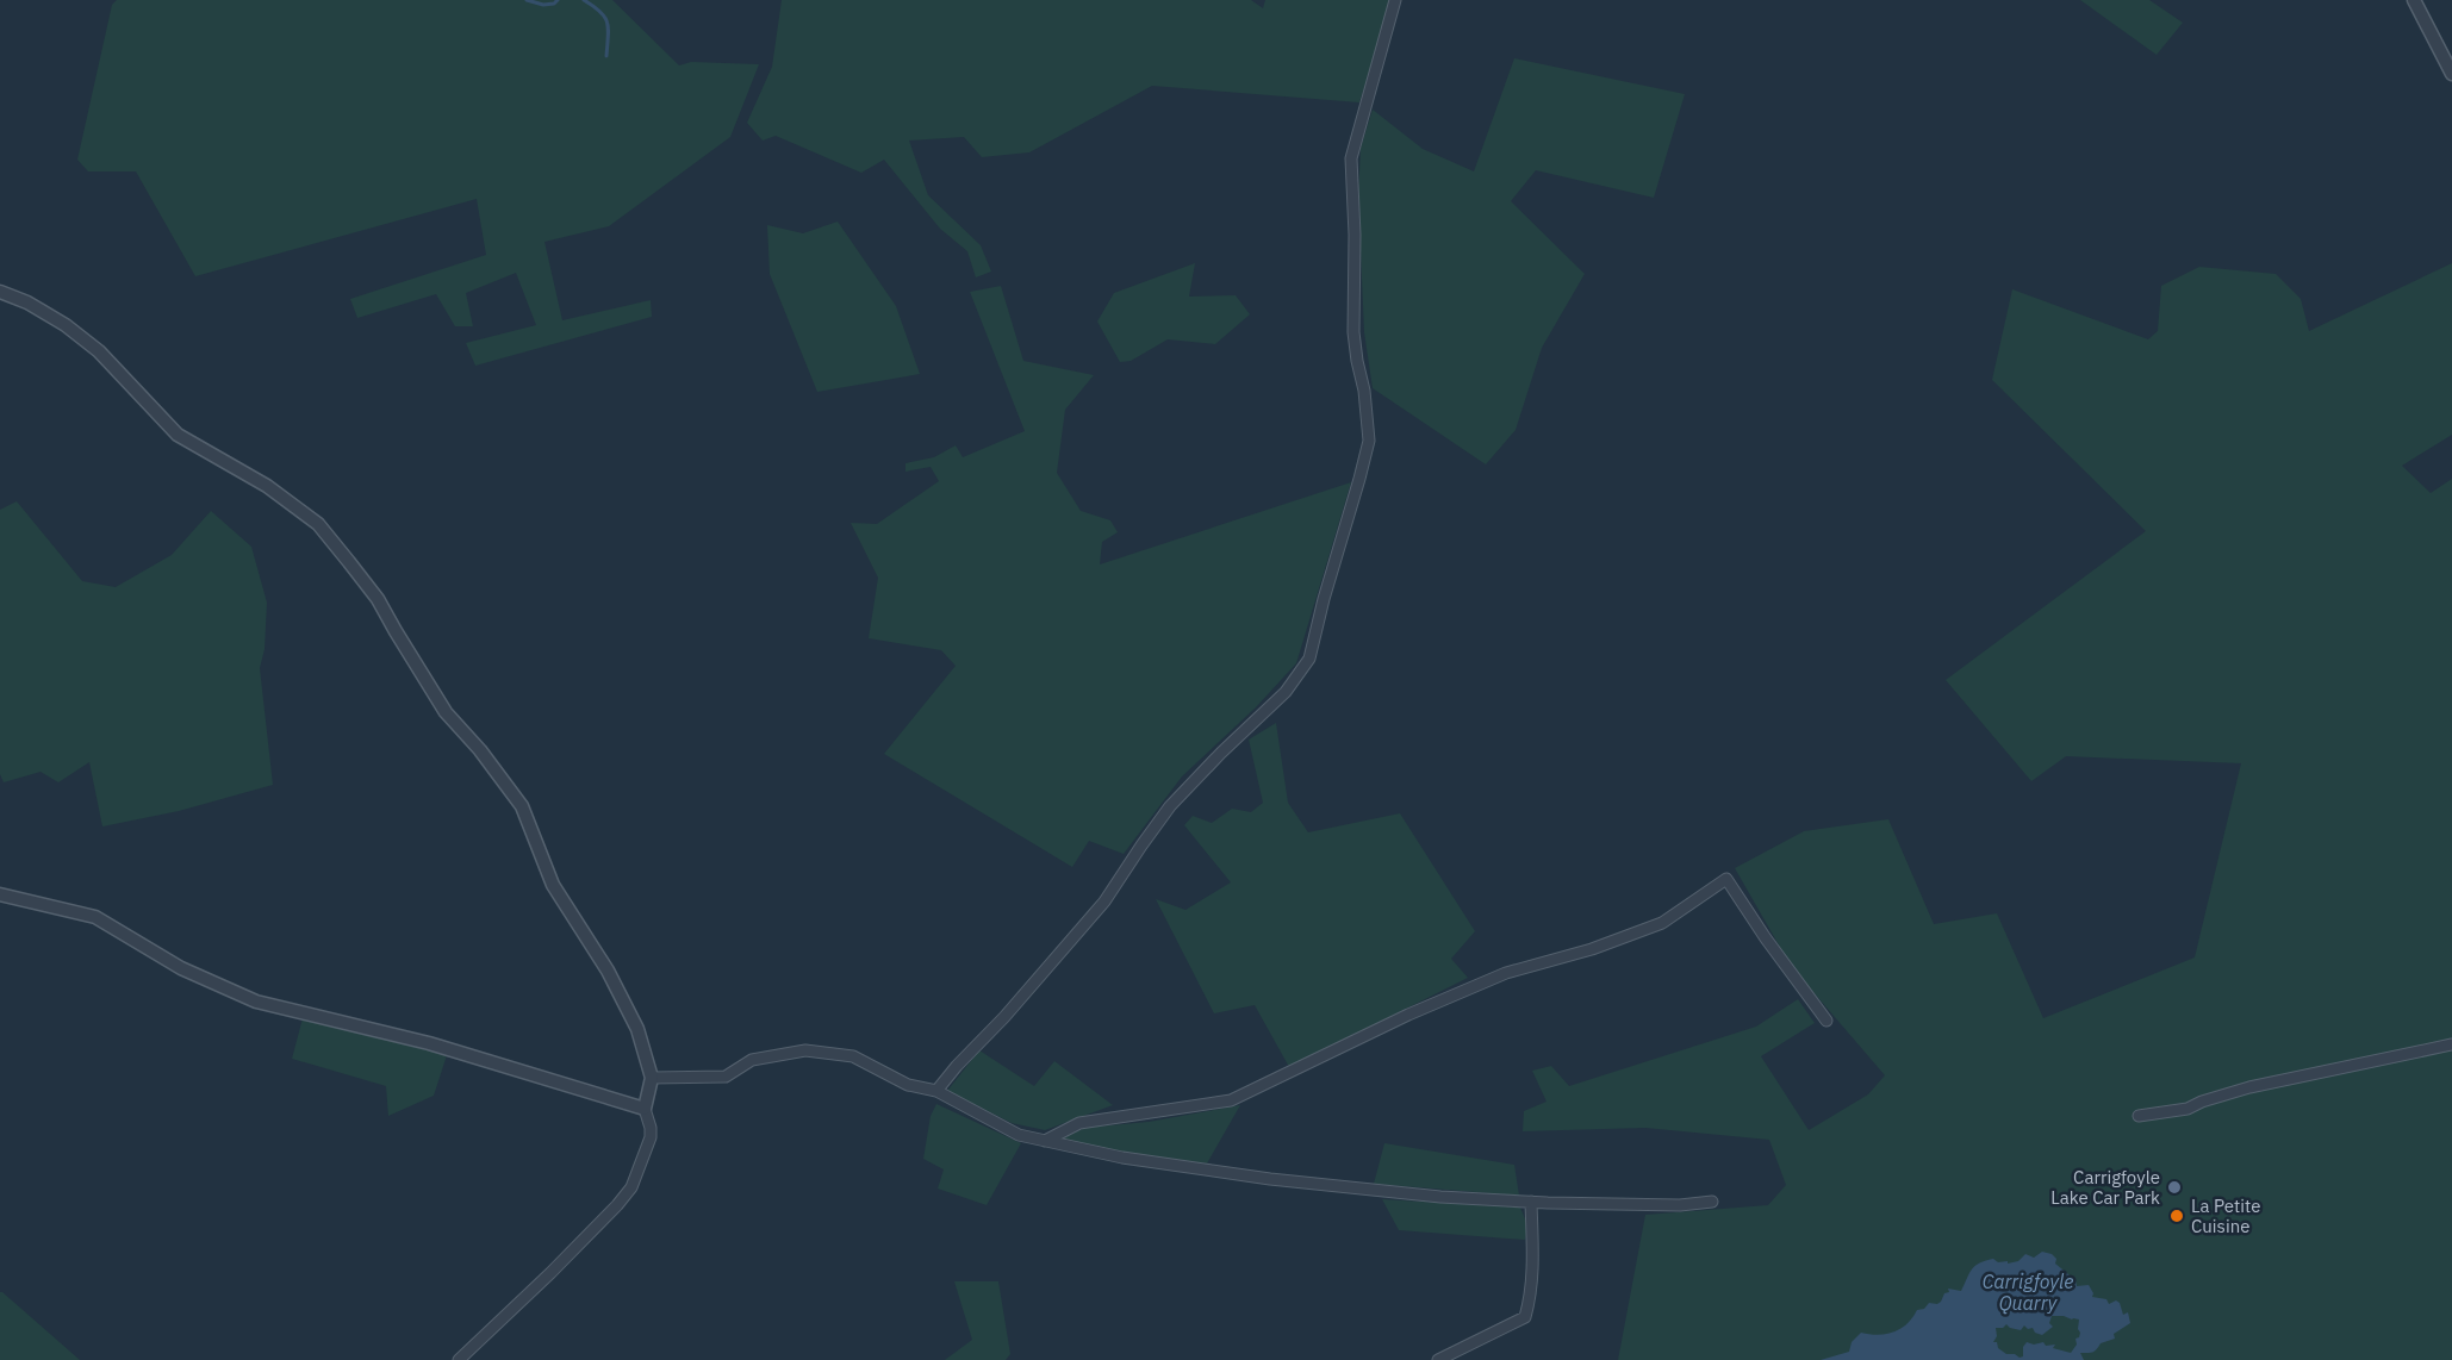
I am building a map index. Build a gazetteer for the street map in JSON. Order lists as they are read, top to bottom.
{
  "water": ["Carrigfoyle Quarry"],
  "places": ["Carrigfoyle Lake Car Park", "La Petite Cuisine"]
}
